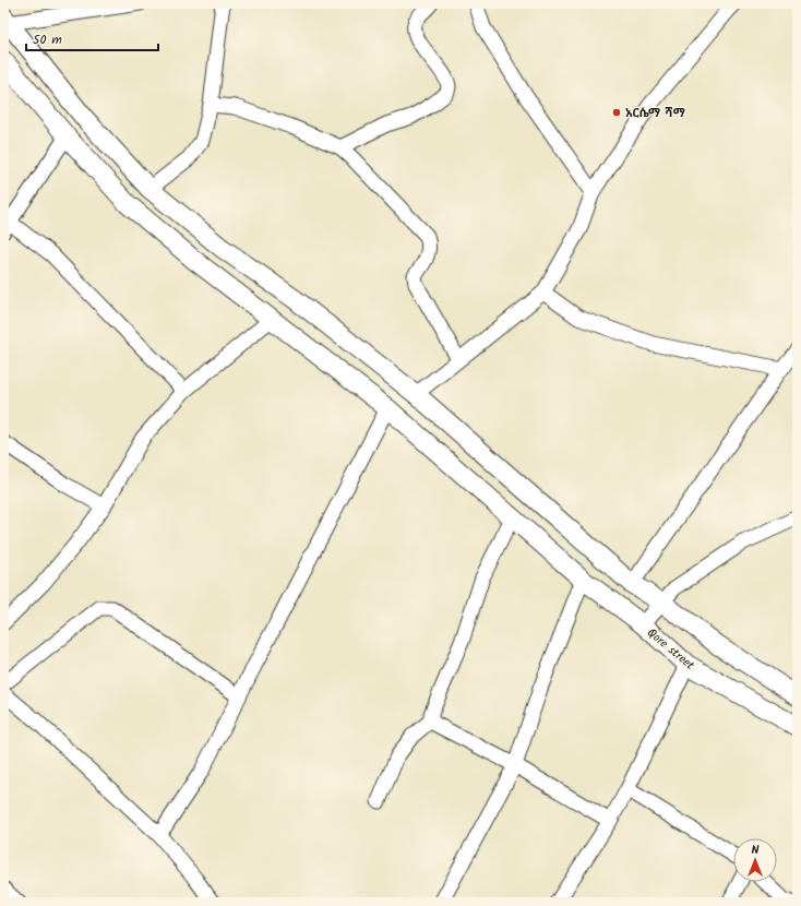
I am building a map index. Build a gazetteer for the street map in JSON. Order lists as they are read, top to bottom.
{
  "streets": {
    "street": ["Qore street"]
  },
  "places": ["አርሴማ ሻማ"],
  "scale_bar": "50 m",
  "north": "top"
}
